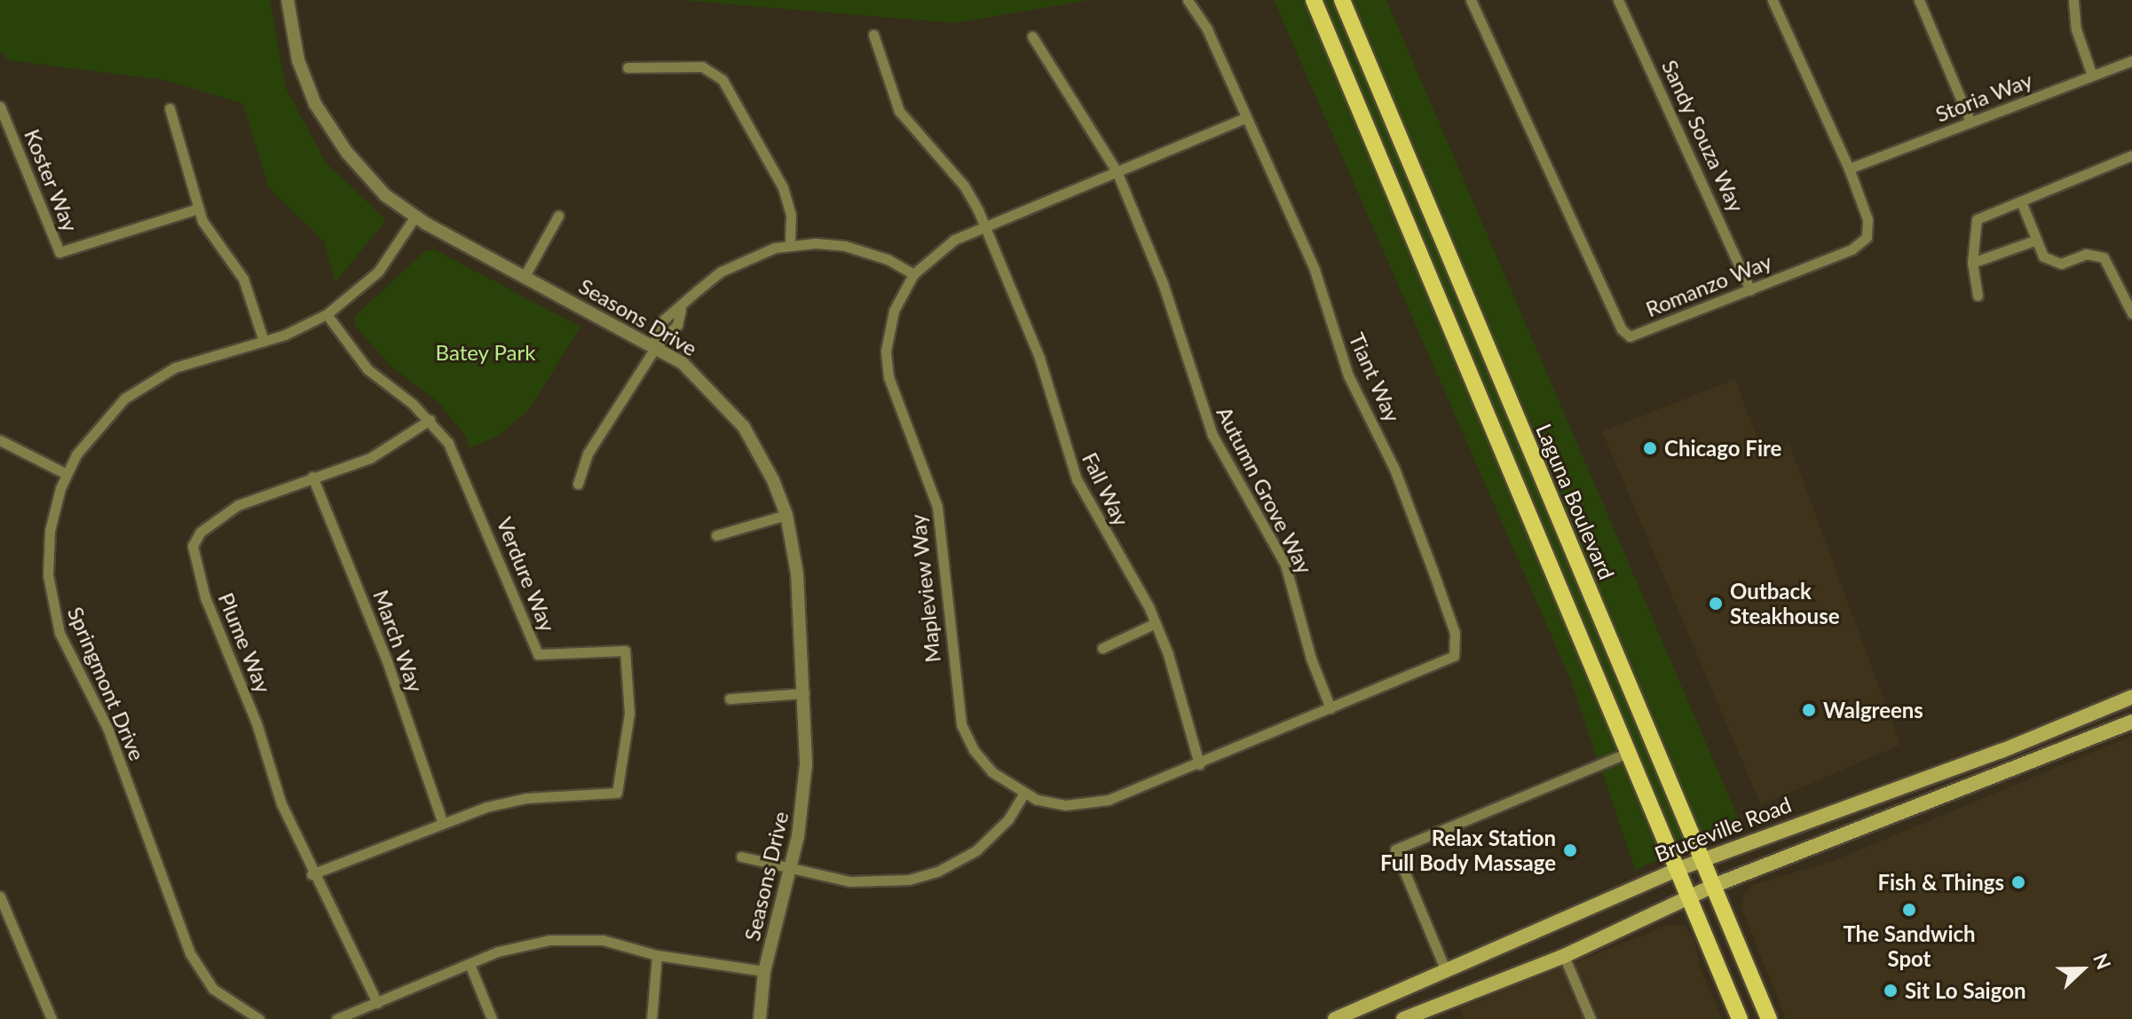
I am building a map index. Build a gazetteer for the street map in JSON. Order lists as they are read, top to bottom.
{
  "streets": {
    "main road": ["Laguna Boulevard", "Bruceville Road"],
    "street": [
      "Storia Way",
      "Sandy Souza Way",
      "Koster Way",
      "Romanzo Way",
      "Seasons Drive",
      "Tiant Way",
      "Fall Way",
      "Autumn Grove Way",
      "Verdure Way",
      "Mapleview Way",
      "March Way",
      "Plume Way",
      "Springmont Drive"
    ]
  },
  "crossings": [
    ["Storia Way", "Romanzo Way"],
    ["Sandy Souza Way", "Romanzo Way"],
    ["Seasons Drive", "Springmont Drive"],
    ["Tiant Way", "Mapleview Way"],
    ["Fall Way", "Mapleview Way"],
    ["Autumn Grove Way", "Mapleview Way"],
    ["Laguna Boulevard", "Bruceville Road"],
    ["Verdure Way", "March Way"],
    ["Verdure Way", "Plume Way"],
    ["Verdure Way", "Springmont Drive"],
    ["March Way", "Plume Way"]
  ],
  "parks": ["Batey Park"],
  "places": [
    "Chicago Fire",
    "Outback Steakhouse",
    "Walgreens",
    "Relax Station Full Body Massage",
    "Fish & Things",
    "The Sandwich Spot",
    "Sit Lo Saigon"
  ],
  "north": "right"
}
